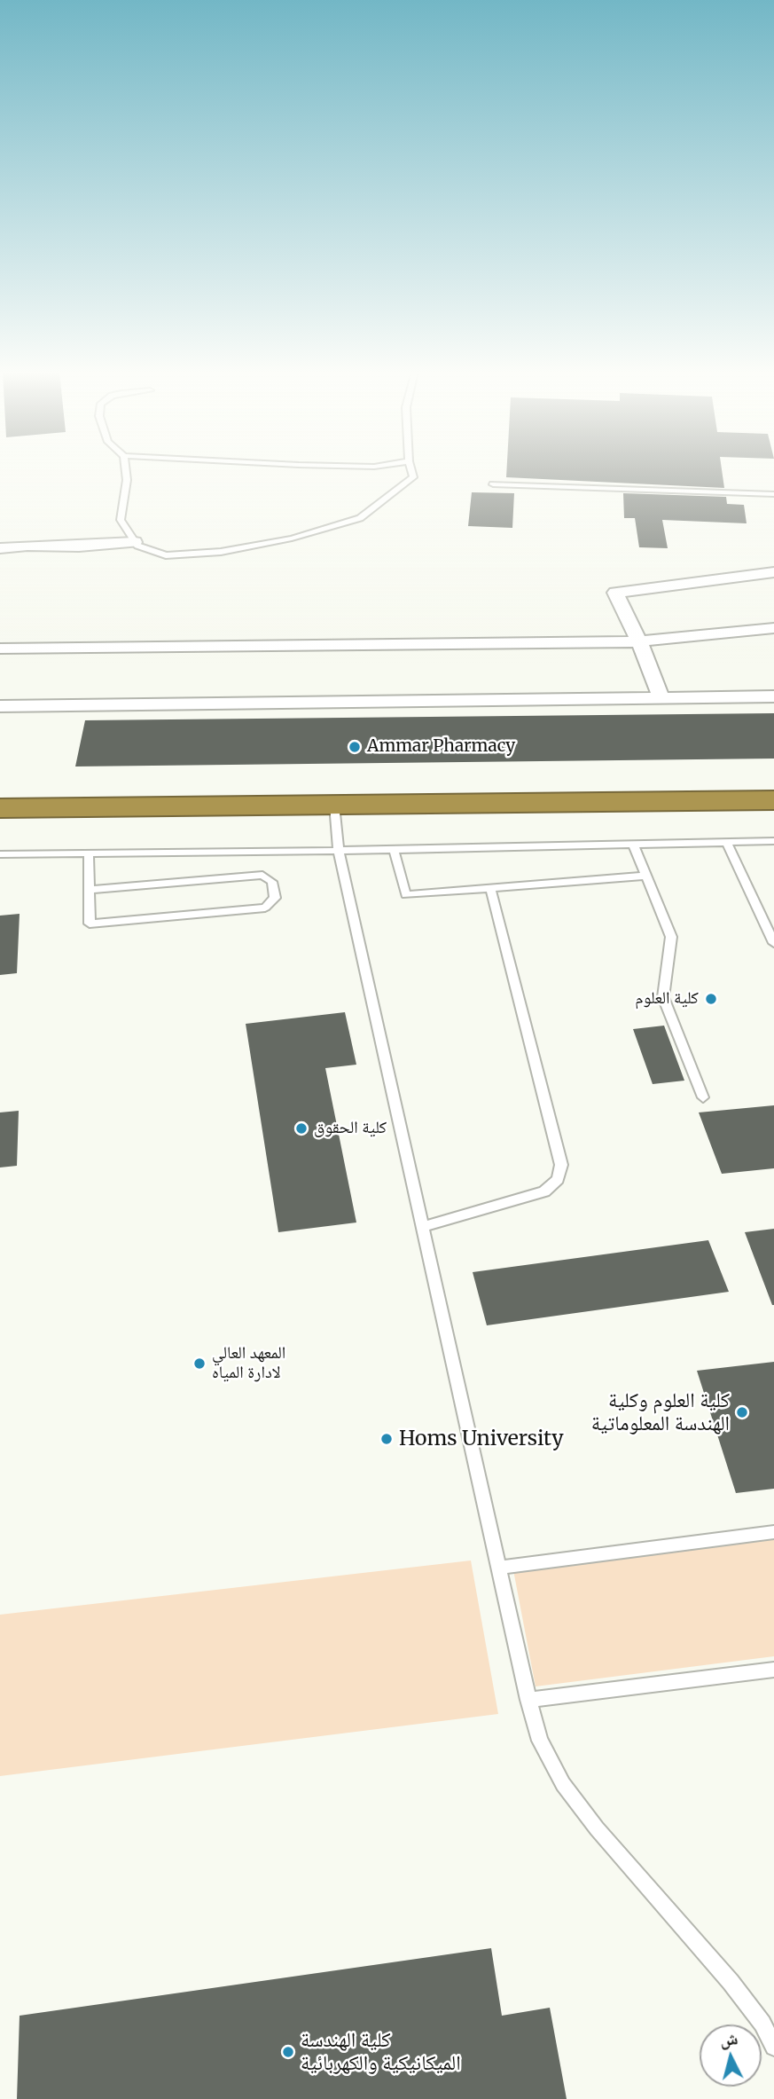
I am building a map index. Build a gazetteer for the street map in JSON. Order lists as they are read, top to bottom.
{
  "places": [
    "Ammar Pharmacy",
    "كلية العلوم",
    "كلية الحقوق",
    "المعهد العالي لادارة المياه",
    "كلية العلوم وكلية الهندسة المعلوماتية",
    "Homs University",
    "كلية الهندسة الميكانيكية والكهربائية"
  ],
  "north": "top"
}
